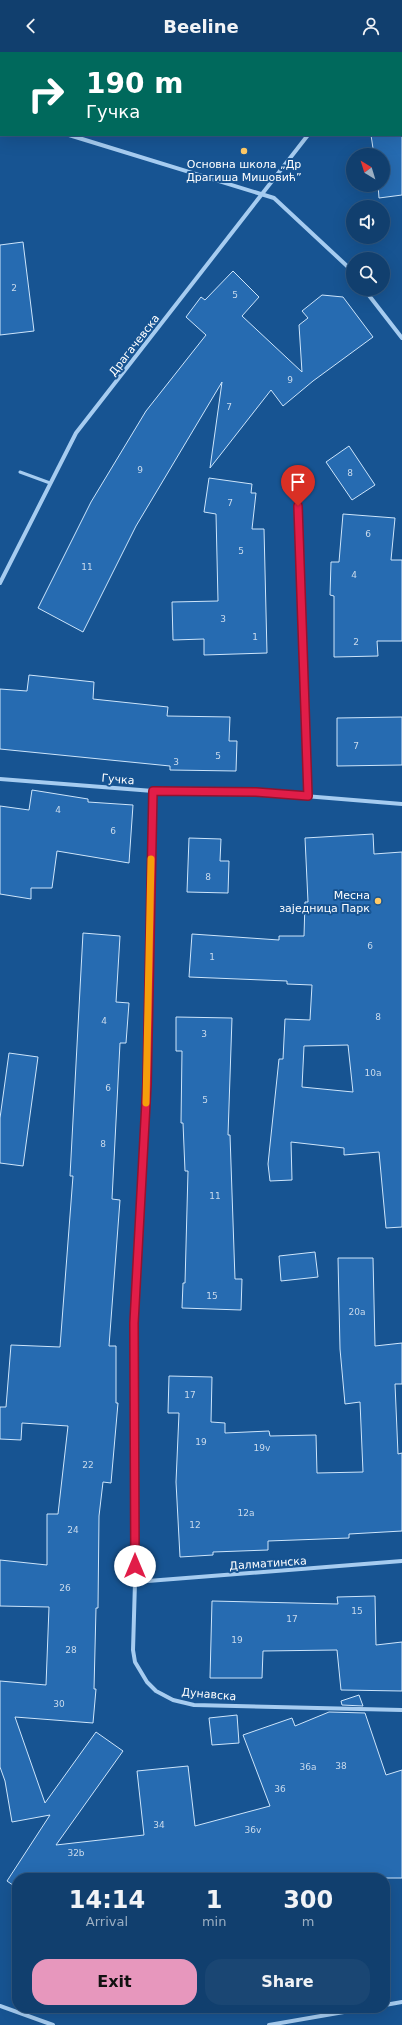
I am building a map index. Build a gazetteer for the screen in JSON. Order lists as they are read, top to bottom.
{
  "streets": {
    "street": [
      "Драгачевска",
      "Гучка",
      "Далматинска",
      "Дунавска"
    ]
  },
  "crossings": [
    ["Гучка", "Дунавска"],
    ["Далматинска", "Дунавска"]
  ],
  "places": ["Основна школа „Др Драгиша Мишовић”", "Месна заједница Парк"],
  "house_numbers": [
    "2",
    "5",
    "9",
    "7",
    "9",
    "8",
    "7",
    "6",
    "5",
    "11",
    "4",
    "3",
    "1",
    "2",
    "7",
    "5",
    "3",
    "4",
    "6",
    "8",
    "6",
    "1",
    "8",
    "4",
    "3",
    "10a",
    "6",
    "5",
    "8",
    "11",
    "15",
    "20a",
    "17",
    "19",
    "19v",
    "22",
    "12a",
    "12",
    "24",
    "26",
    "15",
    "17",
    "19",
    "28",
    "30",
    "38",
    "36a",
    "36",
    "34",
    "36v",
    "32b"
  ],
  "north": "top left",
  "page": {
    "header": "Beeline",
    "turn": ["190 m", "Гучка"],
    "eta": [
      "14:14",
      "Arrival",
      "1",
      "min",
      "300",
      "m"
    ],
    "buttons": ["Exit", "Share"]
  }
}
